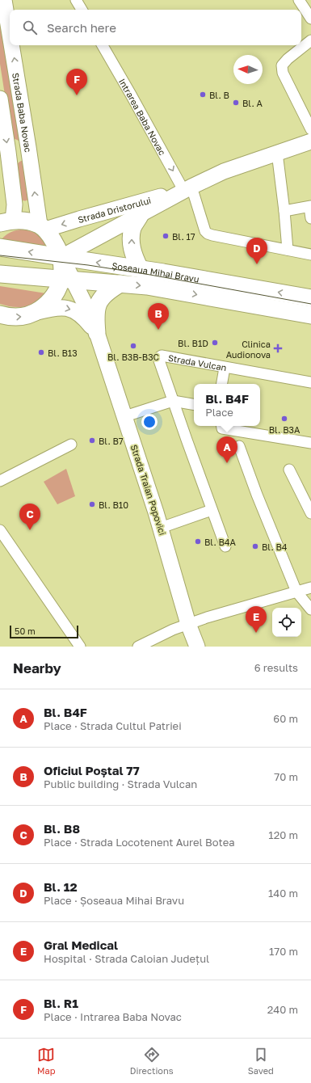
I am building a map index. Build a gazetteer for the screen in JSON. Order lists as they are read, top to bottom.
{
  "streets": {
    "main road": ["Șoseaua Mihai Bravu"],
    "street": [
      "Strada Baba Novac",
      "Intrarea Baba Novac",
      "Strada Dristorului",
      "Strada Vulcan",
      "Strada Traian Popovici"
    ]
  },
  "crossings": [
    ["Strada Baba Novac", "Strada Dristorului"],
    ["Intrarea Baba Novac", "Strada Dristorului"],
    ["Strada Dristorului", "Șoseaua Mihai Bravu"],
    ["Șoseaua Mihai Bravu", "Strada Traian Popovici"]
  ],
  "one_way": ["Intrarea Baba Novac"],
  "places": {
    "other": [
      "Bl. B",
      "Bl. A",
      "Bl. 17",
      "Bl. B1D",
      "Bl. B3B-B3C",
      "Bl. B13",
      "Bl. B3A",
      "Bl. B7",
      "Bl. B10",
      "Bl. B4A",
      "Bl. B4"
    ],
    "health": ["Clinica Audionova"]
  },
  "scale_bar": "50 m",
  "north": "left",
  "page": {
    "search": "Search here",
    "pins": [
      "F",
      "D",
      "B",
      "A",
      "C",
      "E"
    ],
    "popup": ["Bl. B4F", "Place"],
    "scale": "50 m",
    "heading": ["Nearby", "6 results"],
    "list": [
      {
        "mark": "A",
        "name": "Bl. B4F",
        "note": "Place · Strada Cultul Patriei",
        "value": "60 m"
      },
      {
        "mark": "B",
        "name": "Oficiul Poștal 77",
        "note": "Public building · Strada Vulcan",
        "value": "70 m"
      },
      {
        "mark": "C",
        "name": "Bl. B8",
        "note": "Place · Strada Locotenent Aurel Botea",
        "value": "120 m"
      },
      {
        "mark": "D",
        "name": "Bl. 12",
        "note": "Place · Șoseaua Mihai Bravu",
        "value": "140 m"
      },
      {
        "mark": "E",
        "name": "Gral Medical",
        "note": "Hospital · Strada Caloian Județul",
        "value": "170 m"
      },
      {
        "mark": "F",
        "name": "Bl. R1",
        "note": "Place · Intrarea Baba Novac",
        "value": "240 m"
      }
    ],
    "nav": ["Map", "Directions", "Saved"]
  }
}
